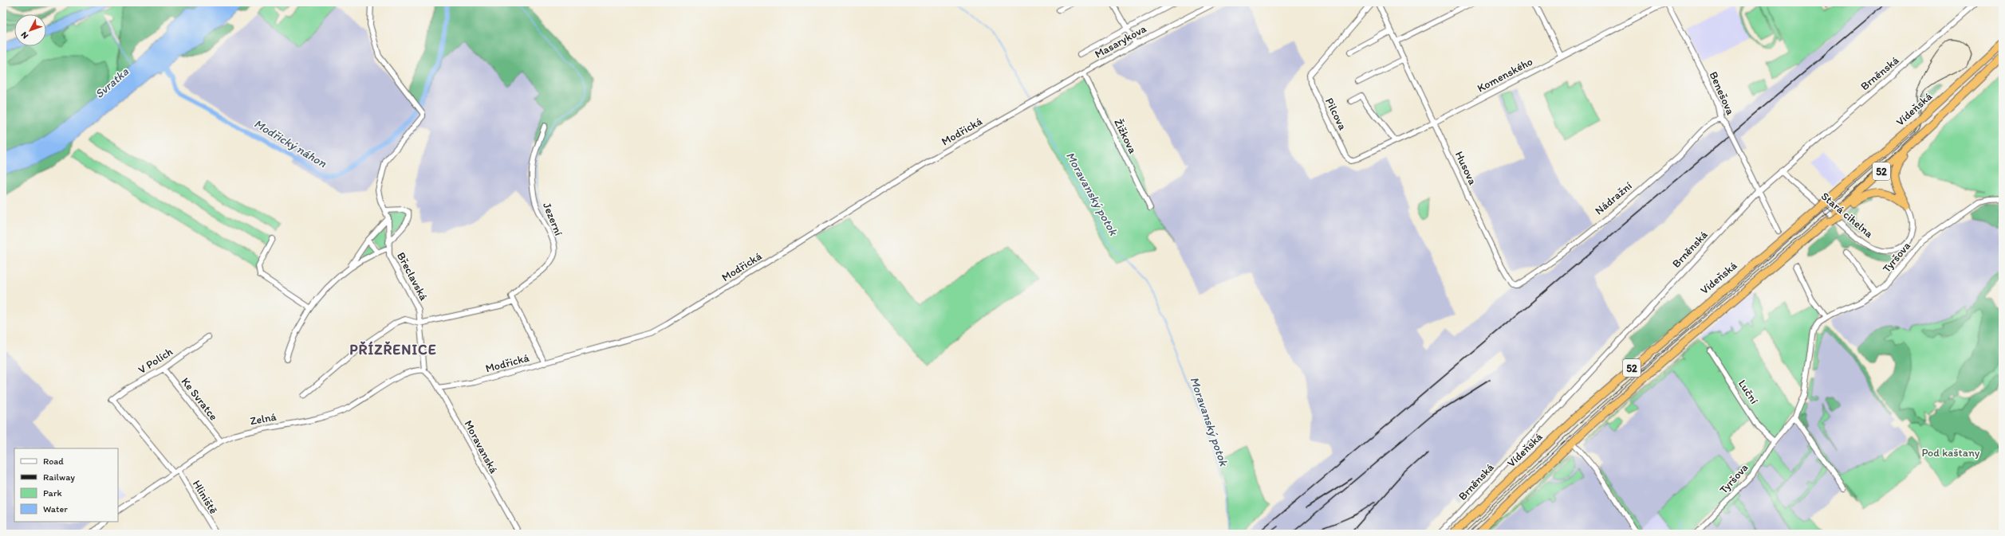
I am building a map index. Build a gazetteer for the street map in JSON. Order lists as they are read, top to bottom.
{
  "streets": {
    "highway": ["Vídeňská", "52"],
    "street": [
      "Masarykova",
      "Brněnská",
      "Komenského",
      "Benešova",
      "Pilcova",
      "Modřická",
      "Žižkova",
      "Husova",
      "Nádražní",
      "Stará cihelna",
      "Jezerní",
      "Tyršova",
      "Břeclavská",
      "V Polích",
      "Luční",
      "Ke Svratce",
      "Zelná",
      "Moravanská",
      "Hliniště"
    ]
  },
  "crossings": [
    ["Masarykova", "Modřická"],
    ["Masarykova", "Žižkova"],
    ["Brněnská", "Benešova"],
    ["Brněnská", "Stará cihelna"],
    ["Komenského", "Benešova"],
    ["Komenského", "Pilcova"],
    ["Komenského", "Husova"],
    ["Benešova", "Nádražní"],
    ["Modřická", "Moravanská"],
    ["Husova", "Nádražní"],
    ["Tyršova", "Luční"],
    ["Břeclavská", "Zelná"],
    ["Břeclavská", "Moravanská"],
    ["V Polích", "Ke Svratce"],
    ["V Polích", "Zelná"],
    ["V Polích", "Hliniště"],
    ["Ke Svratce", "Zelná"],
    ["Zelná", "Moravanská"],
    ["Zelná", "Hliniště"]
  ],
  "districts": ["PŘÍZŘENICE"],
  "water": ["Svratka", "Modřický náhon", "Moravanský potok"],
  "parks": ["Pod kaštany"],
  "legend": [
    "Road",
    "Railway",
    "Park",
    "Water"
  ],
  "north": "bottom left"
}
